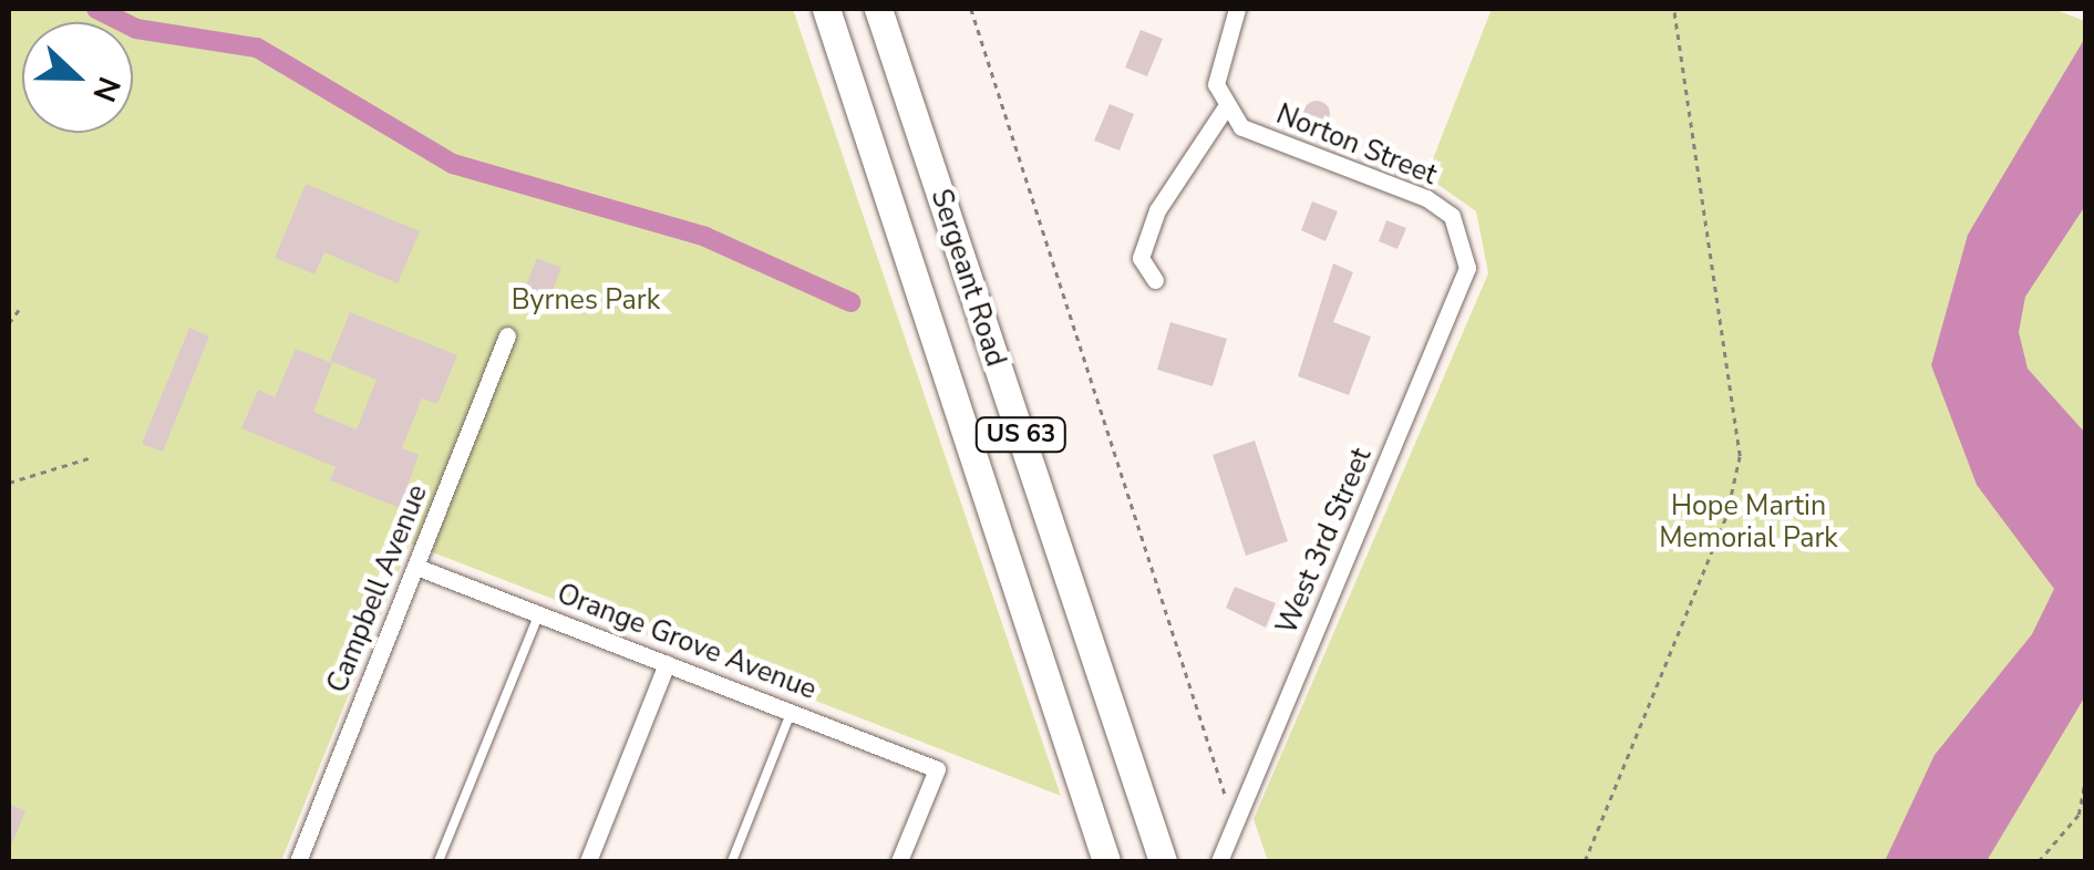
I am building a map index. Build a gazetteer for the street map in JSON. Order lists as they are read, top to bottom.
{
  "streets": {
    "main road": ["Sergeant Road", "US 63"],
    "street": [
      "Norton Street",
      "West 3rd Street",
      "Campbell Avenue",
      "Orange Grove Avenue"
    ]
  },
  "crossings": [
    ["Norton Street", "West 3rd Street"],
    ["Campbell Avenue", "Orange Grove Avenue"]
  ],
  "parks": ["Byrnes Park", "Hope Martin Memorial Park"],
  "north": "right"
}
